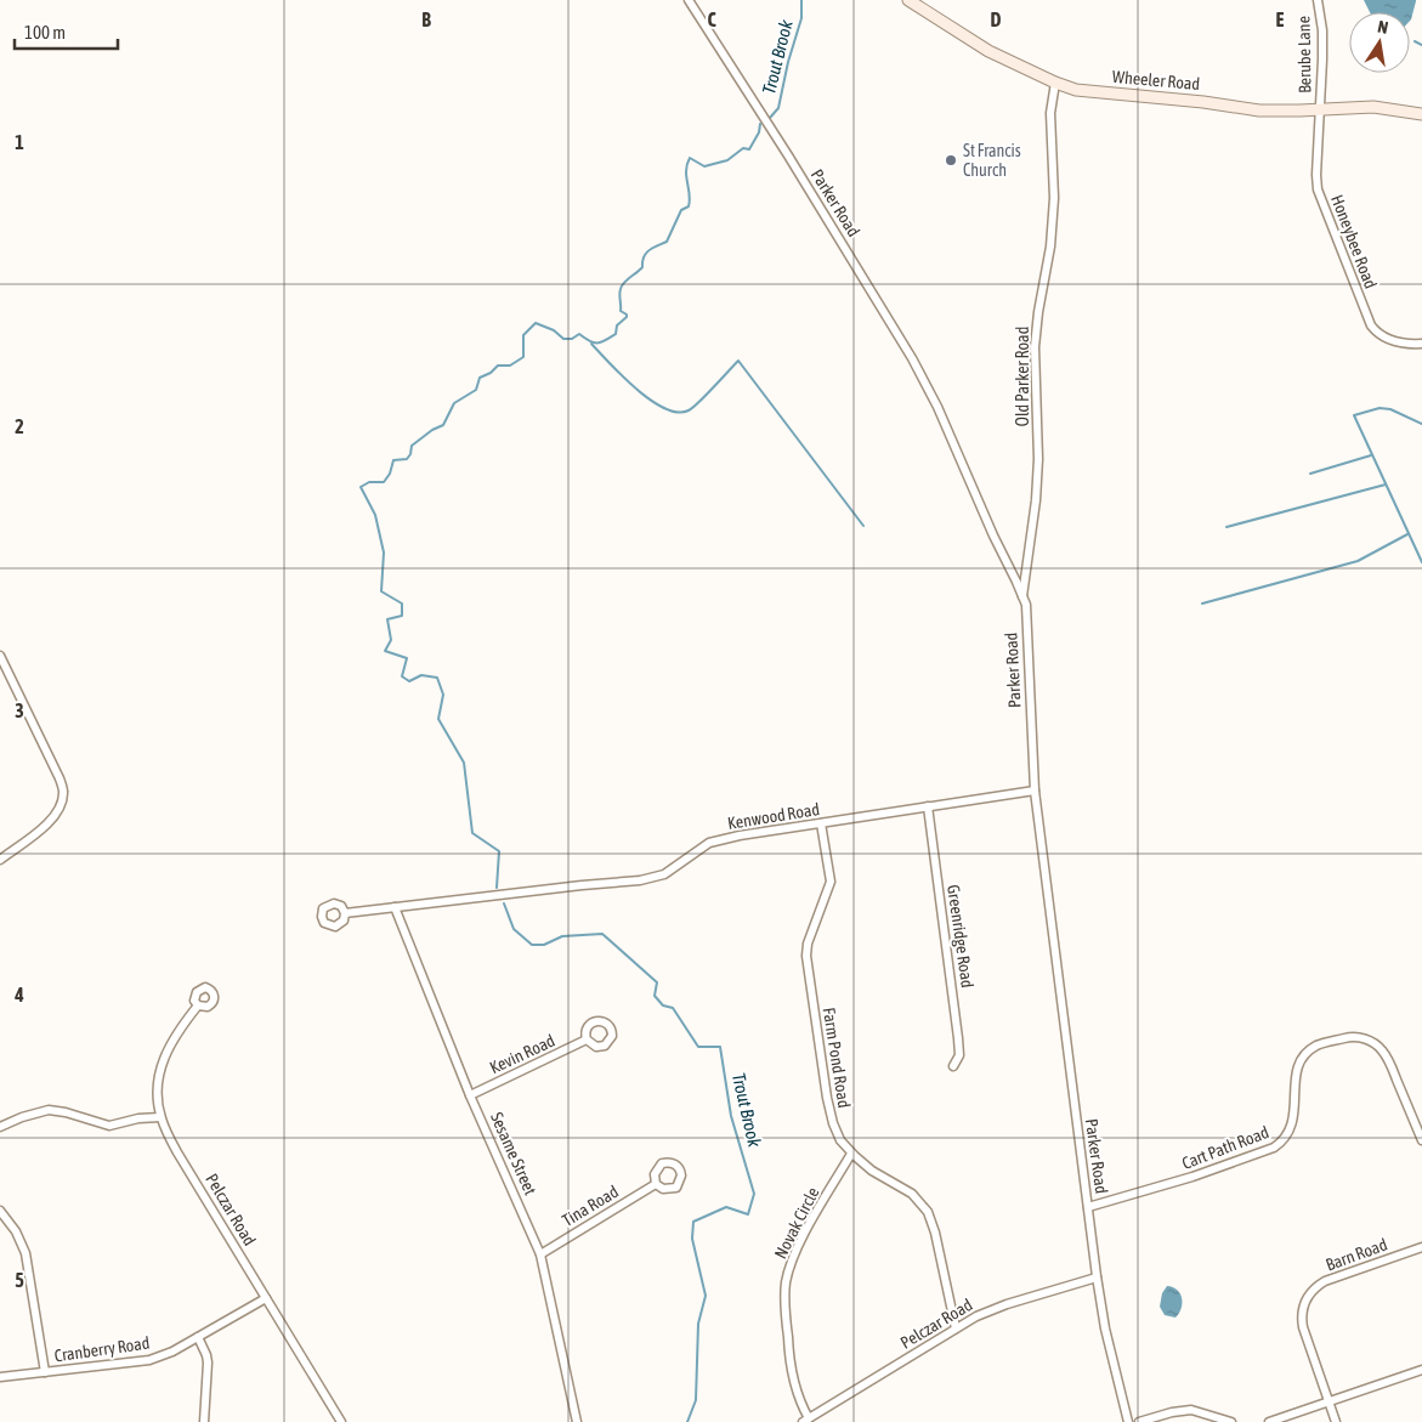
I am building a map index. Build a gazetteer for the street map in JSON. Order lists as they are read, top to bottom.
{
  "streets": {
    "street": [
      "Berube Lane",
      "Wheeler Road",
      "Parker Road",
      "Honeybee Road",
      "Old Parker Road",
      "Kenwood Road",
      "Greenridge Road",
      "Kevin Road",
      "Farm Pond Road",
      "Cart Path Road",
      "Sesame Street",
      "Tina Road",
      "Pelczar Road",
      "Novak Circle",
      "Barn Road",
      "Cranberry Road"
    ]
  },
  "crossings": [
    ["Berube Lane", "Wheeler Road"],
    ["Berube Lane", "Honeybee Road"],
    ["Wheeler Road", "Honeybee Road"],
    ["Wheeler Road", "Old Parker Road"],
    ["Parker Road", "Old Parker Road"],
    ["Parker Road", "Kenwood Road"],
    ["Parker Road", "Cart Path Road"],
    ["Parker Road", "Pelczar Road"],
    ["Kenwood Road", "Greenridge Road"],
    ["Kenwood Road", "Farm Pond Road"],
    ["Kenwood Road", "Sesame Street"],
    ["Kevin Road", "Sesame Street"],
    ["Farm Pond Road", "Pelczar Road"],
    ["Farm Pond Road", "Novak Circle"],
    ["Sesame Street", "Tina Road"],
    ["Pelczar Road", "Novak Circle"],
    ["Pelczar Road", "Cranberry Road"]
  ],
  "water": ["Trout Brook"],
  "places": ["St Francis Church"],
  "scale_bar": "100 m",
  "north": "top",
  "grid": {
    "columns": [
      "B",
      "C",
      "D",
      "E"
    ],
    "rows": [
      "1",
      "2",
      "3",
      "4",
      "5"
    ]
  }
}
